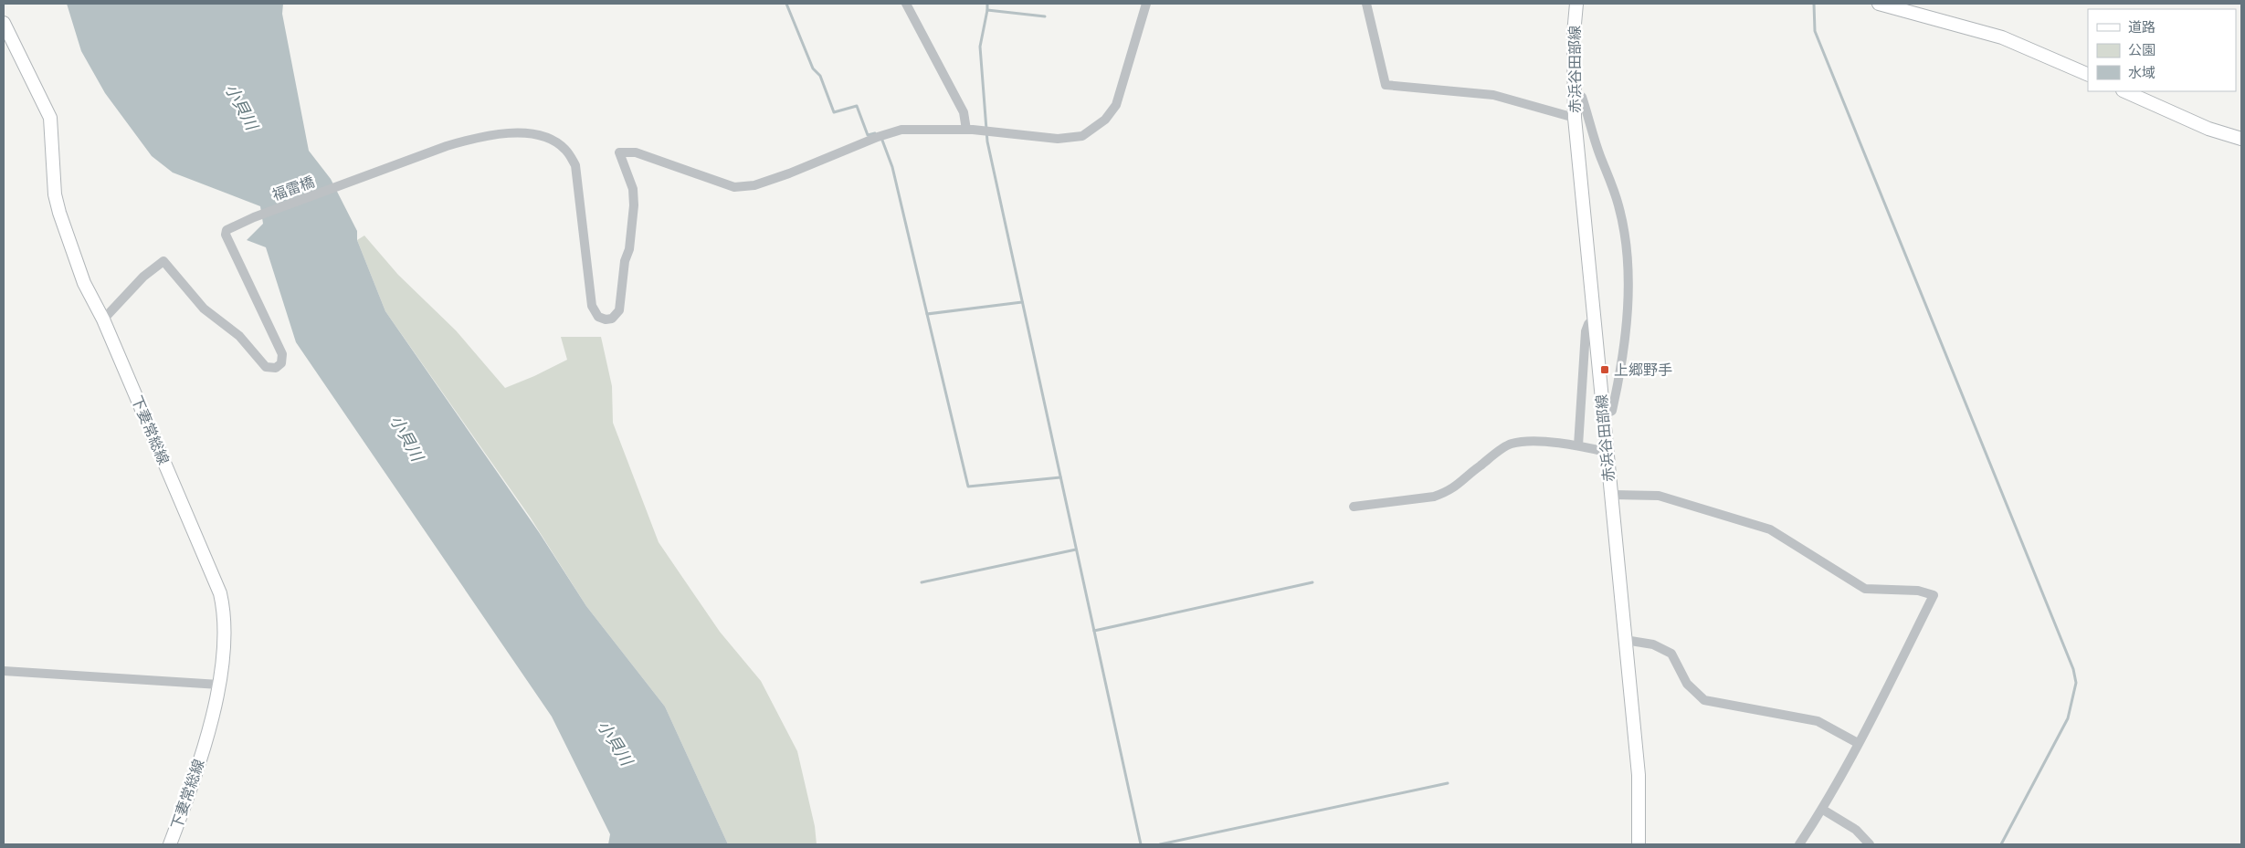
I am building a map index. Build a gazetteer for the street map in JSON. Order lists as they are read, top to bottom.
{
  "streets": {
    "main road": ["赤浜谷田部線", "下妻常総線"],
    "street": ["福雷橋"]
  },
  "crossings": [
    ["福雷橋", "下妻常総線"]
  ],
  "water": ["小貝川"],
  "places": {
    "transit": ["上郷野手"]
  },
  "legend": ["道路", "公園", "水域"]
}
